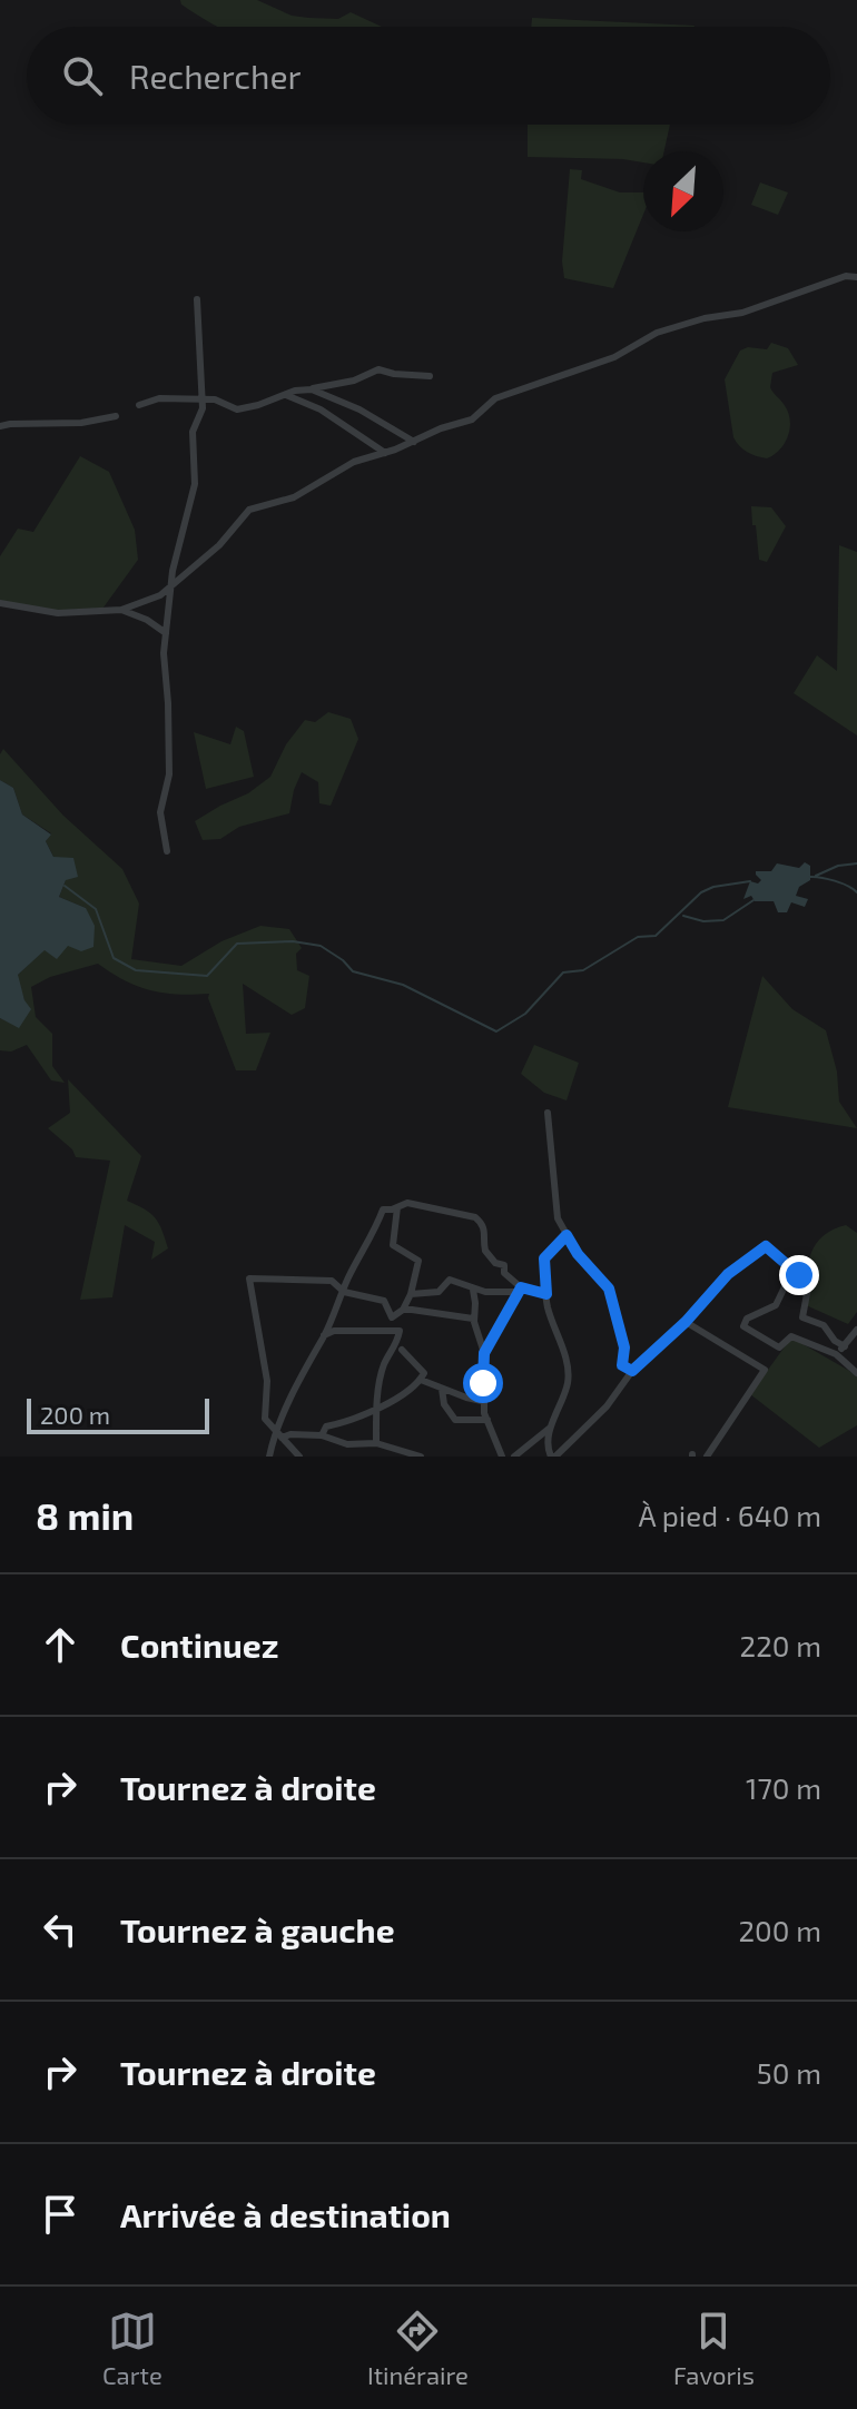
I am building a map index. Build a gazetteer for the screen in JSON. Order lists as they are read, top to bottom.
{
  "scale_bar": "200 m",
  "north": "bottom left",
  "page": {
    "search": "Rechercher",
    "scale": "200 m",
    "heading": ["8 min", "À pied · 640 m"],
    "list": [
      ["Continuez", "220 m"],
      ["Tournez à droite", "170 m"],
      ["Tournez à gauche", "200 m"],
      ["Tournez à droite", "50 m"],
      "Arrivée à destination"
    ],
    "nav": ["Carte", "Itinéraire", "Favoris"]
  }
}
